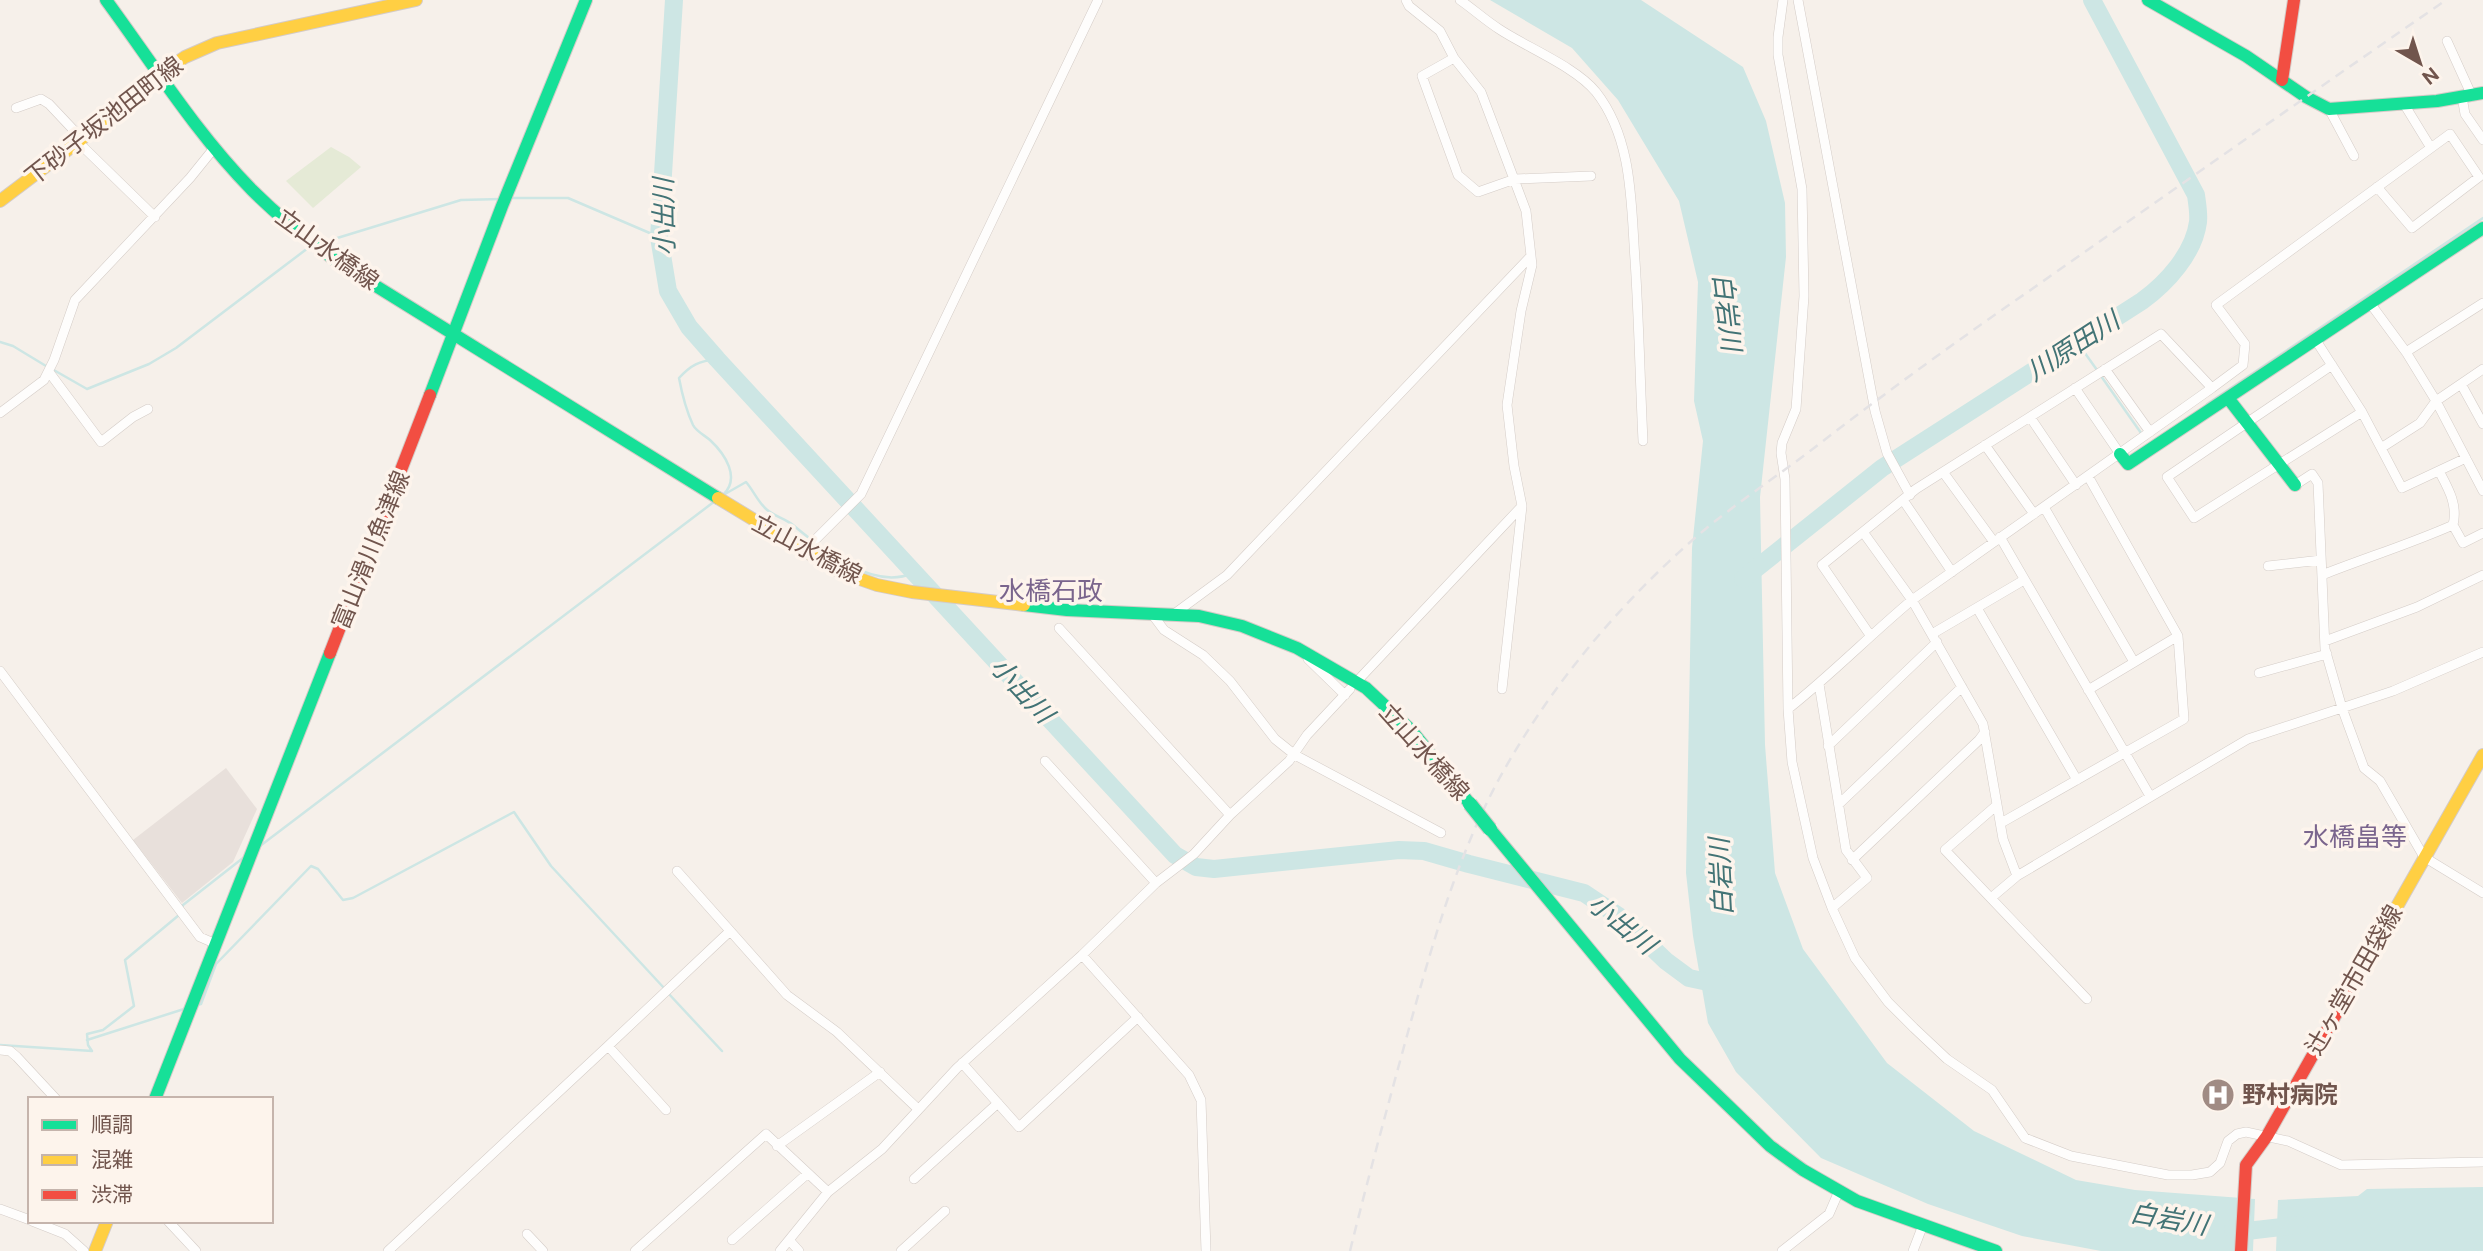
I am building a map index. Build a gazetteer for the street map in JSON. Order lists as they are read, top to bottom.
{
  "streets": {
    "main road": [
      "下砂子坂池田町線",
      "立山水橋線",
      "富山滑川魚津線",
      "辻ヶ堂市田袋線"
    ]
  },
  "crossings": [
    ["下砂子坂池田町線", "立山水橋線"],
    ["立山水橋線", "富山滑川魚津線"]
  ],
  "districts": ["水橋石政", "水橋畠等"],
  "water": ["小出川", "白岩川", "川原田川"],
  "places": {
    "hospital": ["野村病院"]
  },
  "legend": ["順調", "混雑", "渋滞"],
  "north": "bottom right"
}
